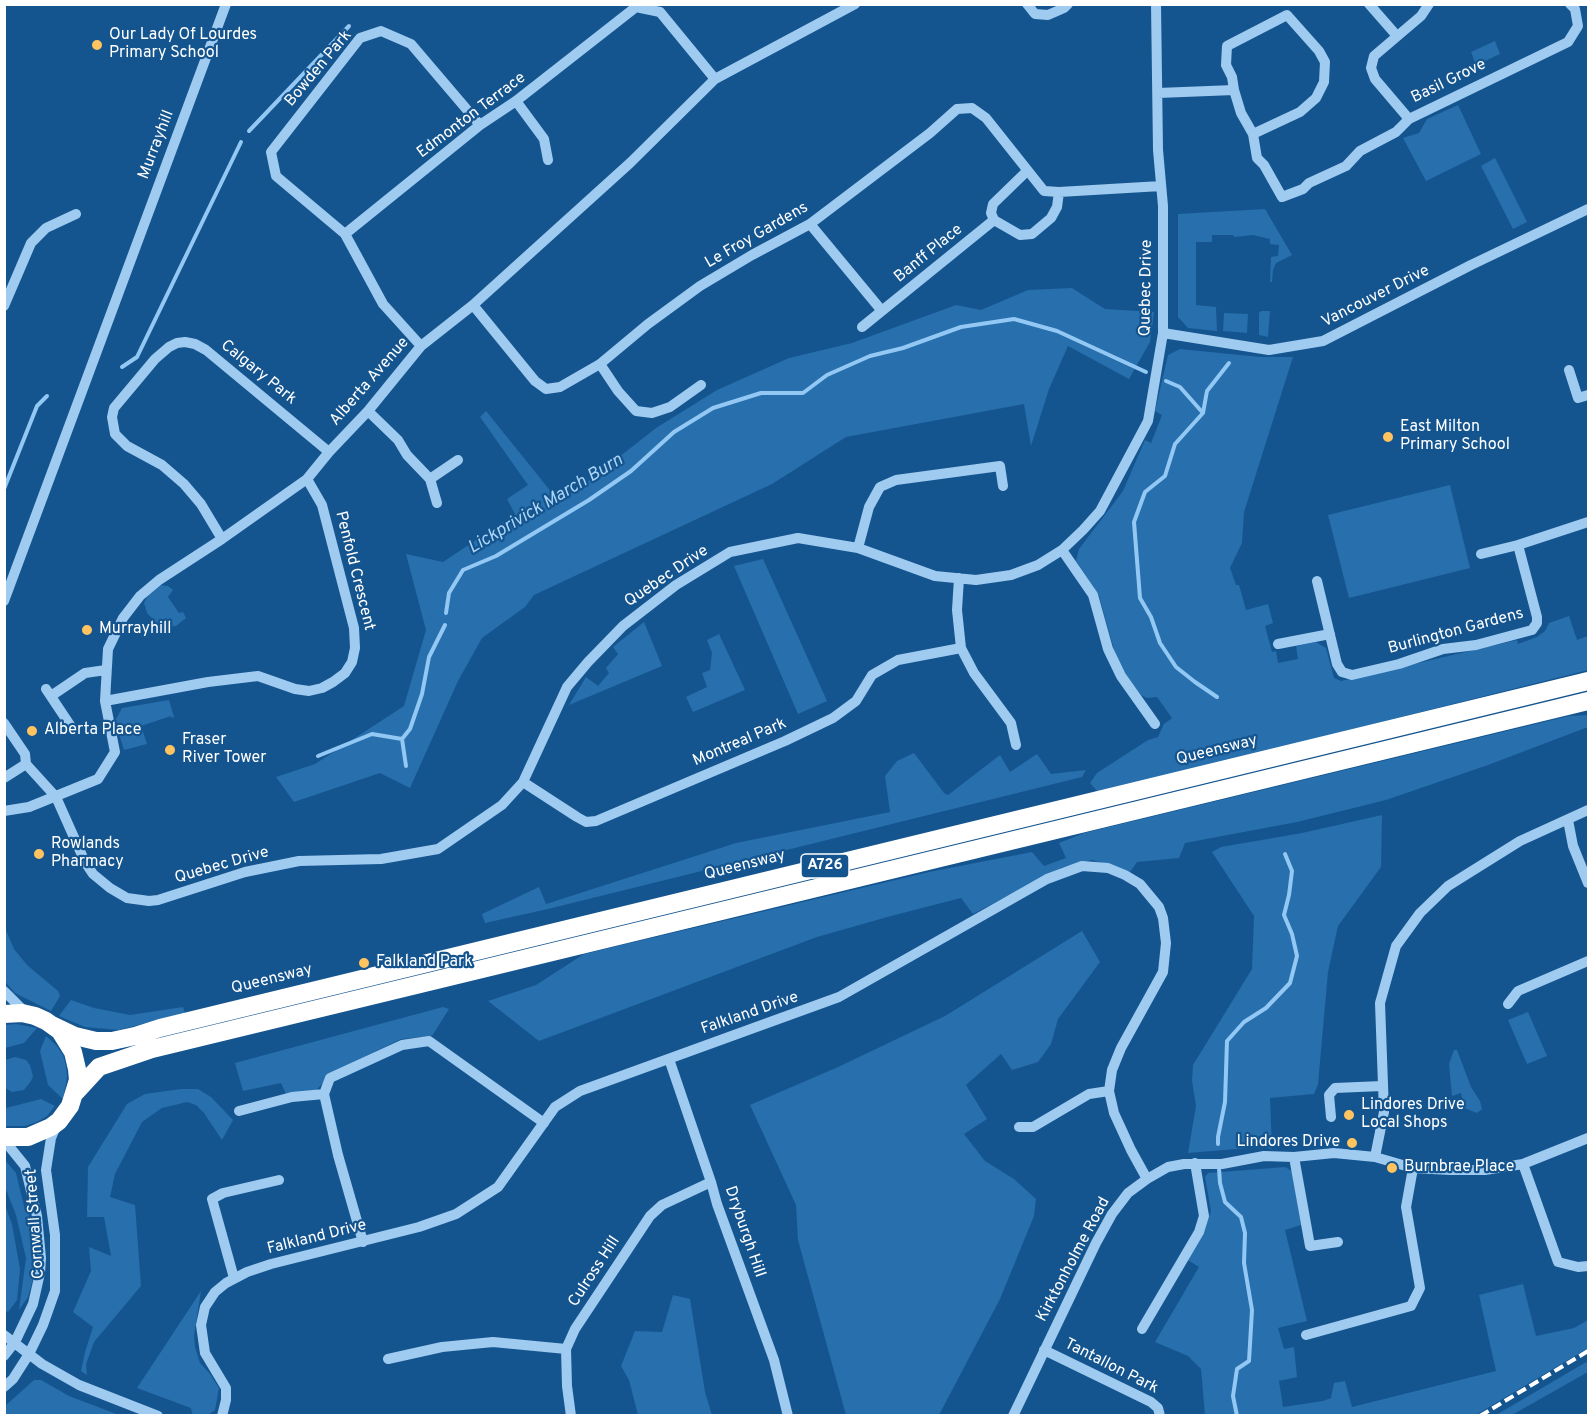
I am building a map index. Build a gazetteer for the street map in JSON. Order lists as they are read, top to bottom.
{
  "streets": {
    "highway": ["Queensway", "A726"],
    "street": [
      "Bowden Park",
      "Basil Grove",
      "Edmonton Terrace",
      "Murrayhill",
      "Le Froy Gardens",
      "Banff Place",
      "Quebec Drive",
      "Vancouver Drive",
      "Calgary Park",
      "Alberta Avenue",
      "Penfold Crescent",
      "Burlington Gardens",
      "Montreal Park",
      "Falkland Drive",
      "Cornwall Street",
      "Dryburgh Hill",
      "Kirktonholme Road",
      "Culross Hill",
      "Tantallon Park"
    ]
  },
  "crossings": [
    ["Bowden Park", "Edmonton Terrace"],
    ["Edmonton Terrace", "Alberta Avenue"],
    ["Le Froy Gardens", "Alberta Avenue"],
    ["Quebec Drive", "Vancouver Drive"],
    ["Quebec Drive", "Alberta Avenue"],
    ["Quebec Drive", "Montreal Park"],
    ["Calgary Park", "Alberta Avenue"],
    ["Alberta Avenue", "Penfold Crescent"],
    ["Queensway", "A726"],
    ["A726", "Cornwall Street"],
    ["Falkland Drive", "Dryburgh Hill"],
    ["Falkland Drive", "Kirktonholme Road"],
    ["Dryburgh Hill", "Culross Hill"],
    ["Kirktonholme Road", "Tantallon Park"]
  ],
  "water": ["Lickprivick March Burn"],
  "places": [
    "Our Lady Of Lourdes Primary School",
    "East Milton Primary School",
    "Murrayhill",
    "Alberta Place",
    "Fraser River Tower",
    "Rowlands Pharmacy",
    "Falkland Park",
    "Lindores Drive Local Shops",
    "Lindores Drive",
    "Burnbrae Place"
  ]
}
